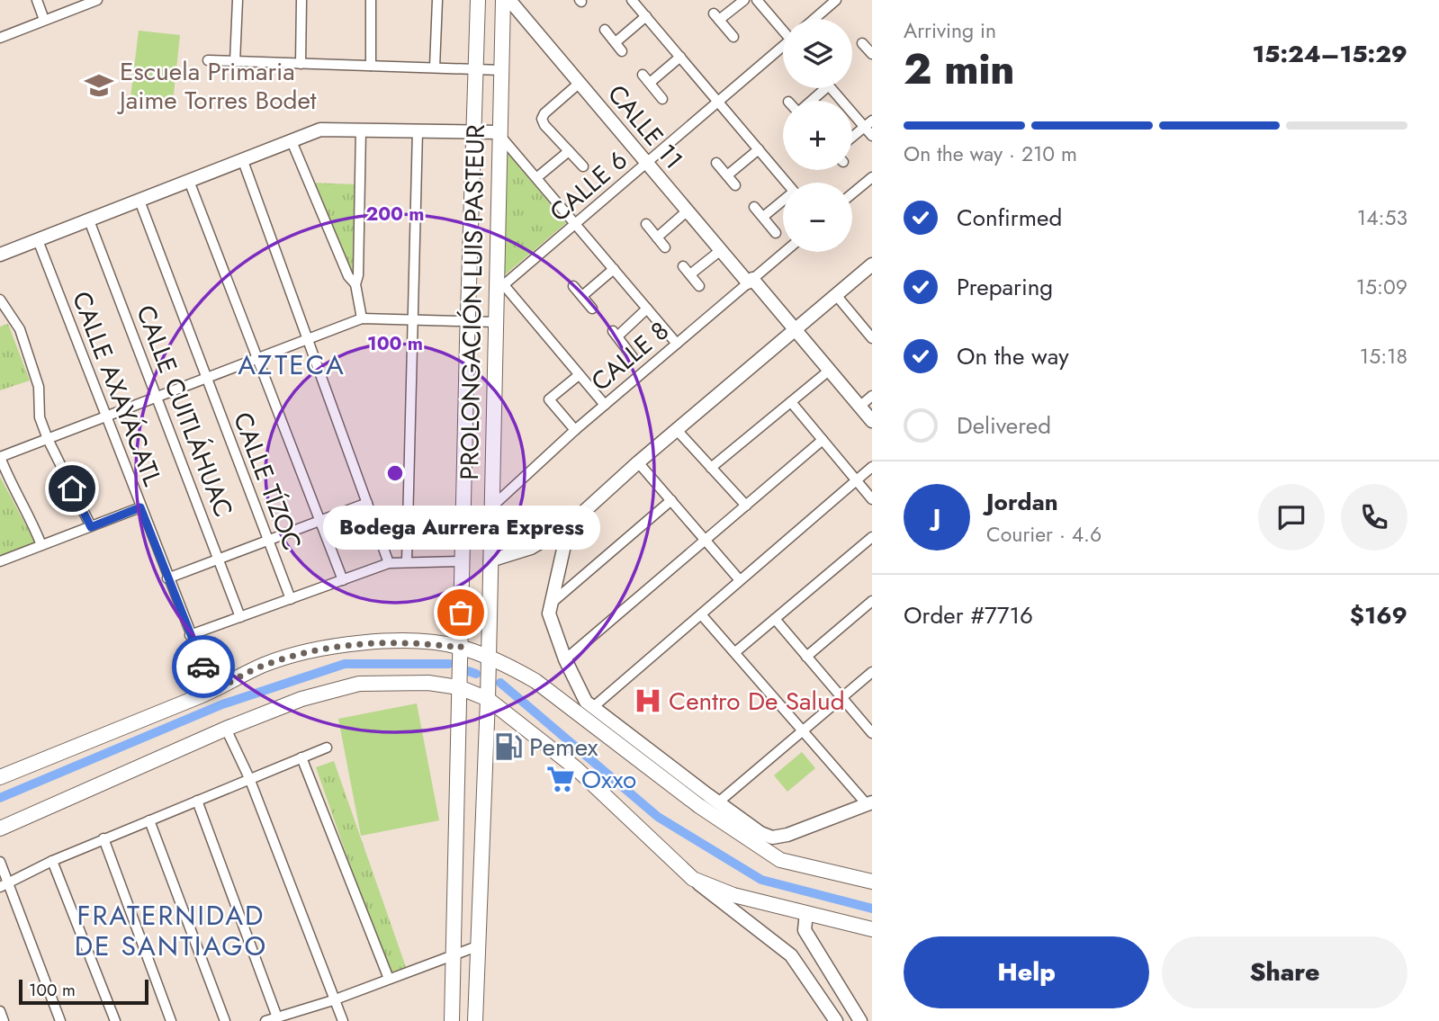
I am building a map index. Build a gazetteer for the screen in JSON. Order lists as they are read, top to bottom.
{
  "streets": {
    "main road": ["PROLONGACIÓN LUIS PASTEUR"],
    "street": [
      "CALLE 11",
      "CALLE 6",
      "CALLE 8",
      "CALLE AXAYÁCATL",
      "CALLE CUITLÁHUAC",
      "CALLE TÍZOC"
    ]
  },
  "crossings": [
    ["CALLE 11", "CALLE 6"],
    ["CALLE 11", "CALLE 8"],
    ["CALLE 6", "PROLONGACIÓN LUIS PASTEUR"],
    ["PROLONGACIÓN LUIS PASTEUR", "CALLE 8"]
  ],
  "districts": ["AZTECA", "FRATERNIDAD DE SANTIAGO"],
  "places": {
    "school or university": ["Escuela Primaria Jaime Torres Bodet"],
    "other": ["Bodega Aurrera Express"],
    "hospital": ["Centro De Salud"],
    "fuel station": ["Pemex"],
    "supermarket": ["Oxxo"]
  },
  "scale_bar": "100 m",
  "page": {
    "heading": ["2 min", "Arriving in", "15:24–15:29"],
    "panel": [
      "Jordan",
      "Courier · 4.6",
      "Order #7716",
      "$169"
    ],
    "map_buttons": ["+", "−"],
    "bar": "On the way · 210 m",
    "list": [
      ["Confirmed", "14:53"],
      ["Preparing", "15:09"],
      ["On the way", "15:18"],
      "Delivered"
    ],
    "round": "J",
    "bubble": "Bodega Aurrera Express",
    "buttons": ["Help", "Share"],
    "scale": "100 m"
  },
  "rings": ["200 m", "100 m"]
}
